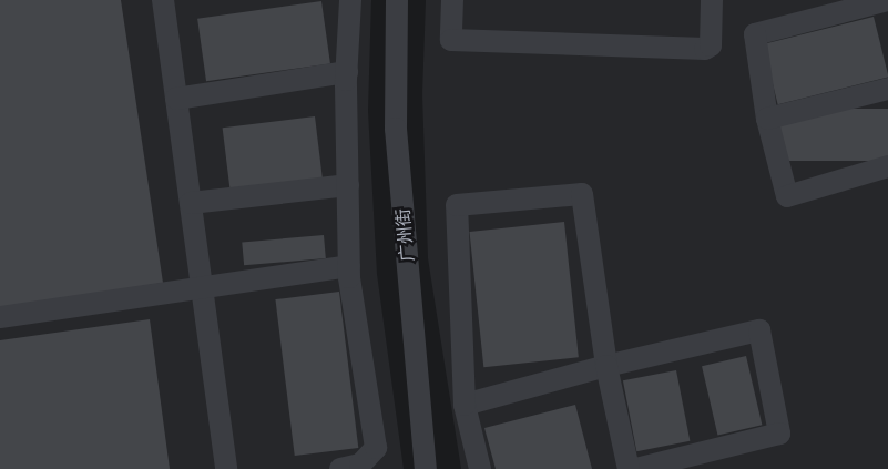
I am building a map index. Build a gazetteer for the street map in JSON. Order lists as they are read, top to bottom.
{
  "streets": {
    "street": ["广州街"]
  }
}
